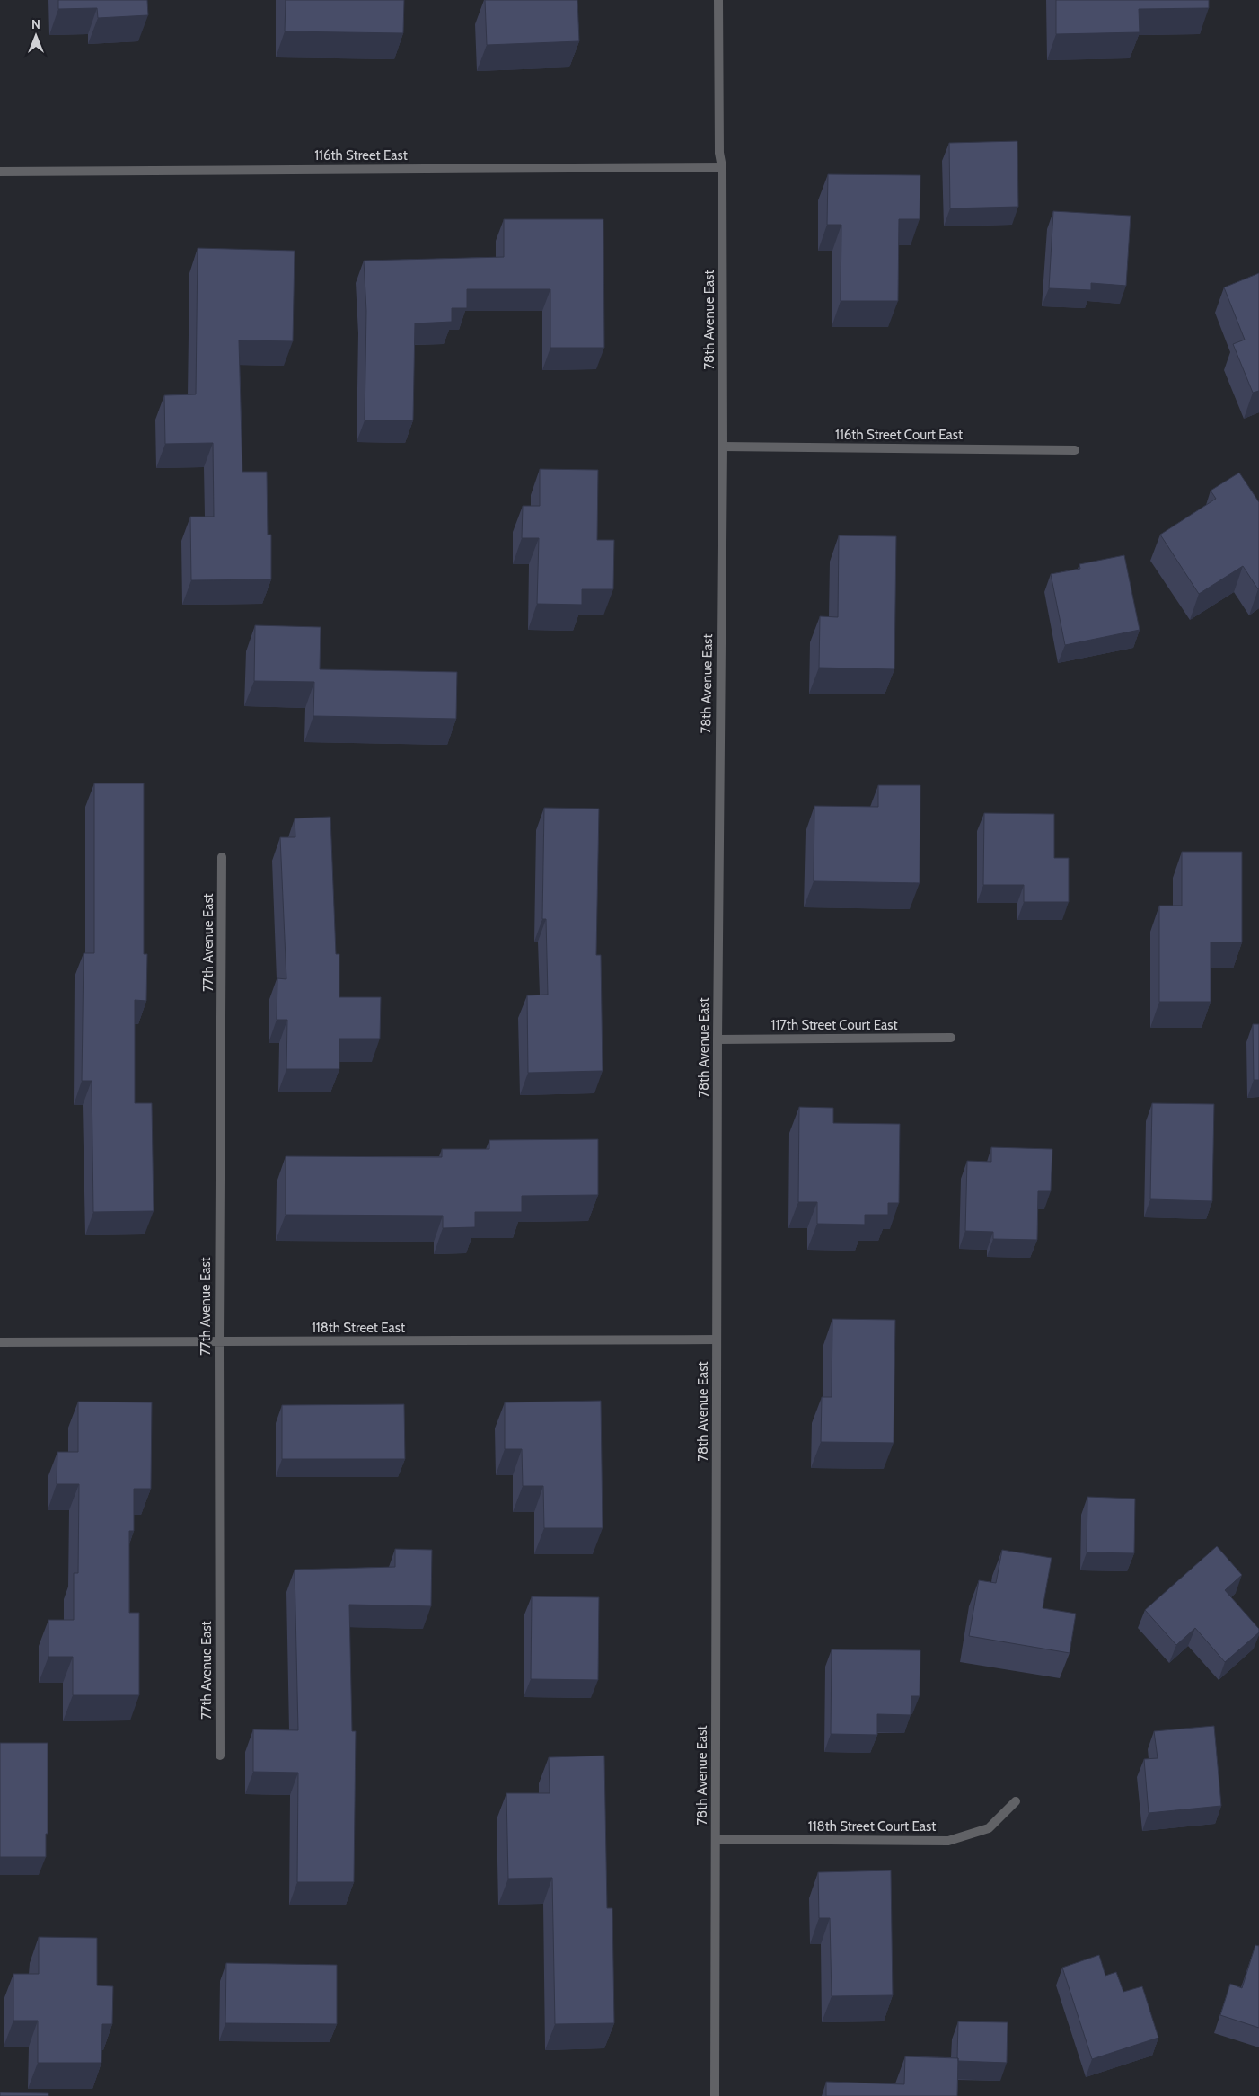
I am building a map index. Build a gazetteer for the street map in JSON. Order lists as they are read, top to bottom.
{
  "streets": {
    "street": [
      "116th Street East",
      "78th Avenue East",
      "116th Street Court East",
      "77th Avenue East",
      "117th Street Court East",
      "118th Street East",
      "118th Street Court East"
    ]
  },
  "crossings": [
    ["116th Street East", "78th Avenue East"],
    ["78th Avenue East", "116th Street Court East"],
    ["78th Avenue East", "117th Street Court East"],
    ["78th Avenue East", "118th Street East"],
    ["78th Avenue East", "118th Street Court East"],
    ["77th Avenue East", "118th Street East"]
  ],
  "north": "top"
}
